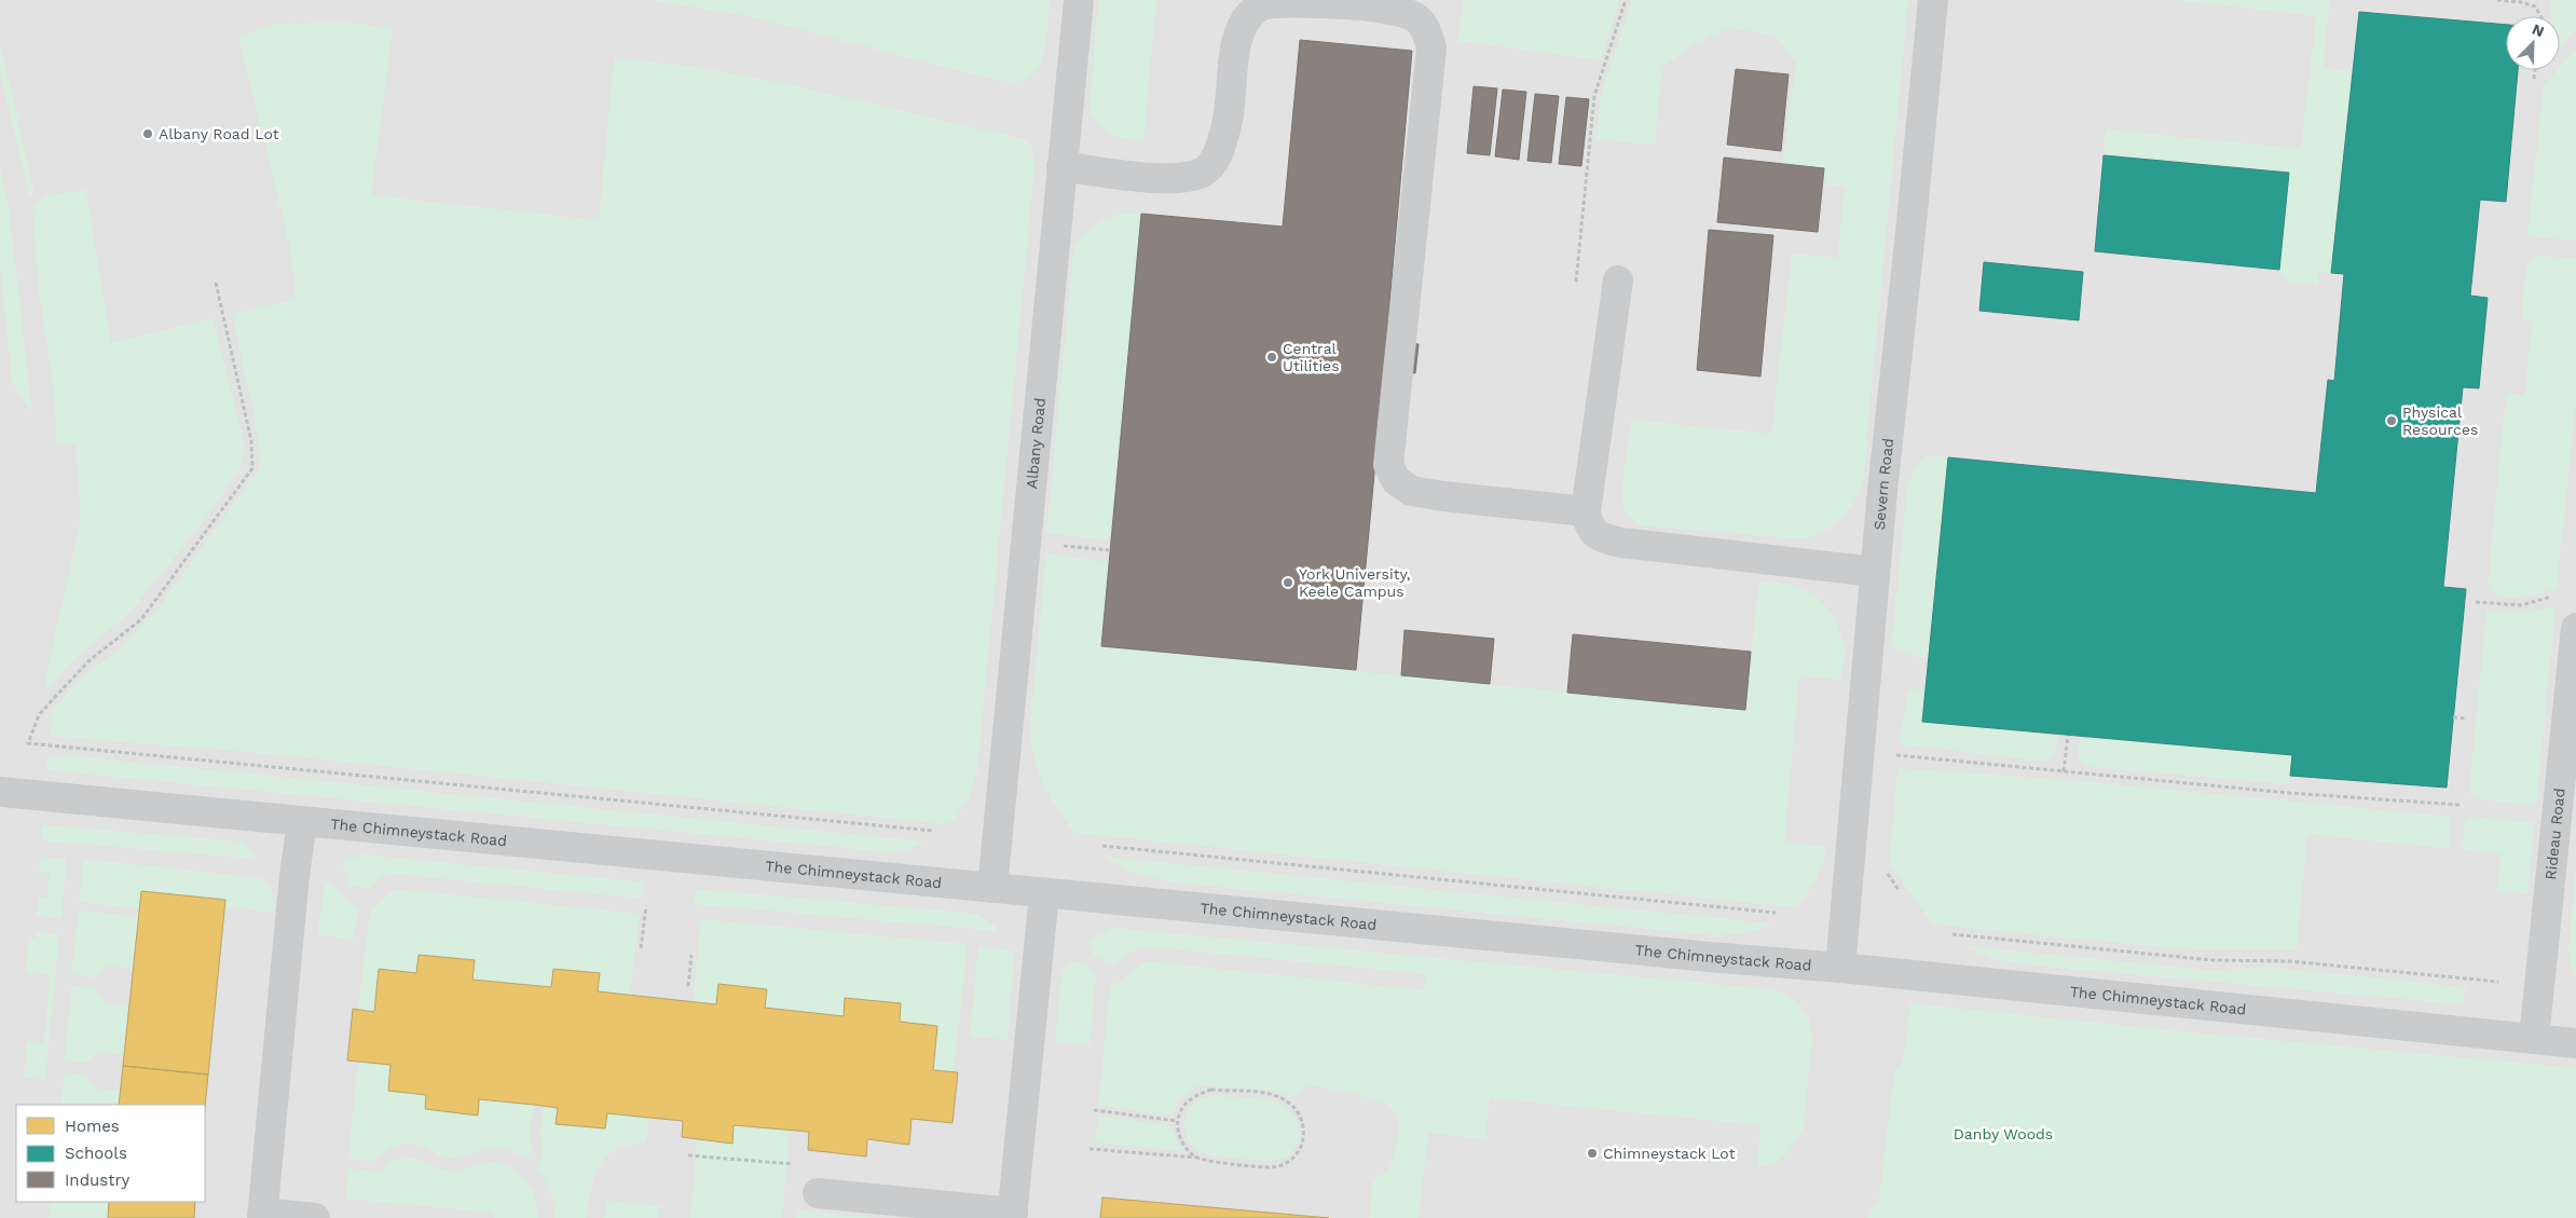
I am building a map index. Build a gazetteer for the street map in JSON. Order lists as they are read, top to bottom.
{
  "streets": {
    "street": [
      "Albany Road",
      "Severn Road",
      "The Chimneystack Road",
      "Rideau Road"
    ]
  },
  "crossings": [
    ["Albany Road", "The Chimneystack Road"],
    ["Severn Road", "The Chimneystack Road"],
    ["The Chimneystack Road", "Rideau Road"]
  ],
  "parks": ["Danby Woods"],
  "places": [
    "Albany Road Lot",
    "Central Utilities",
    "Physical Resources",
    "York University, Keele Campus",
    "Chimneystack Lot"
  ],
  "legend": ["Homes", "Schools", "Industry"],
  "north": "top right"
}
